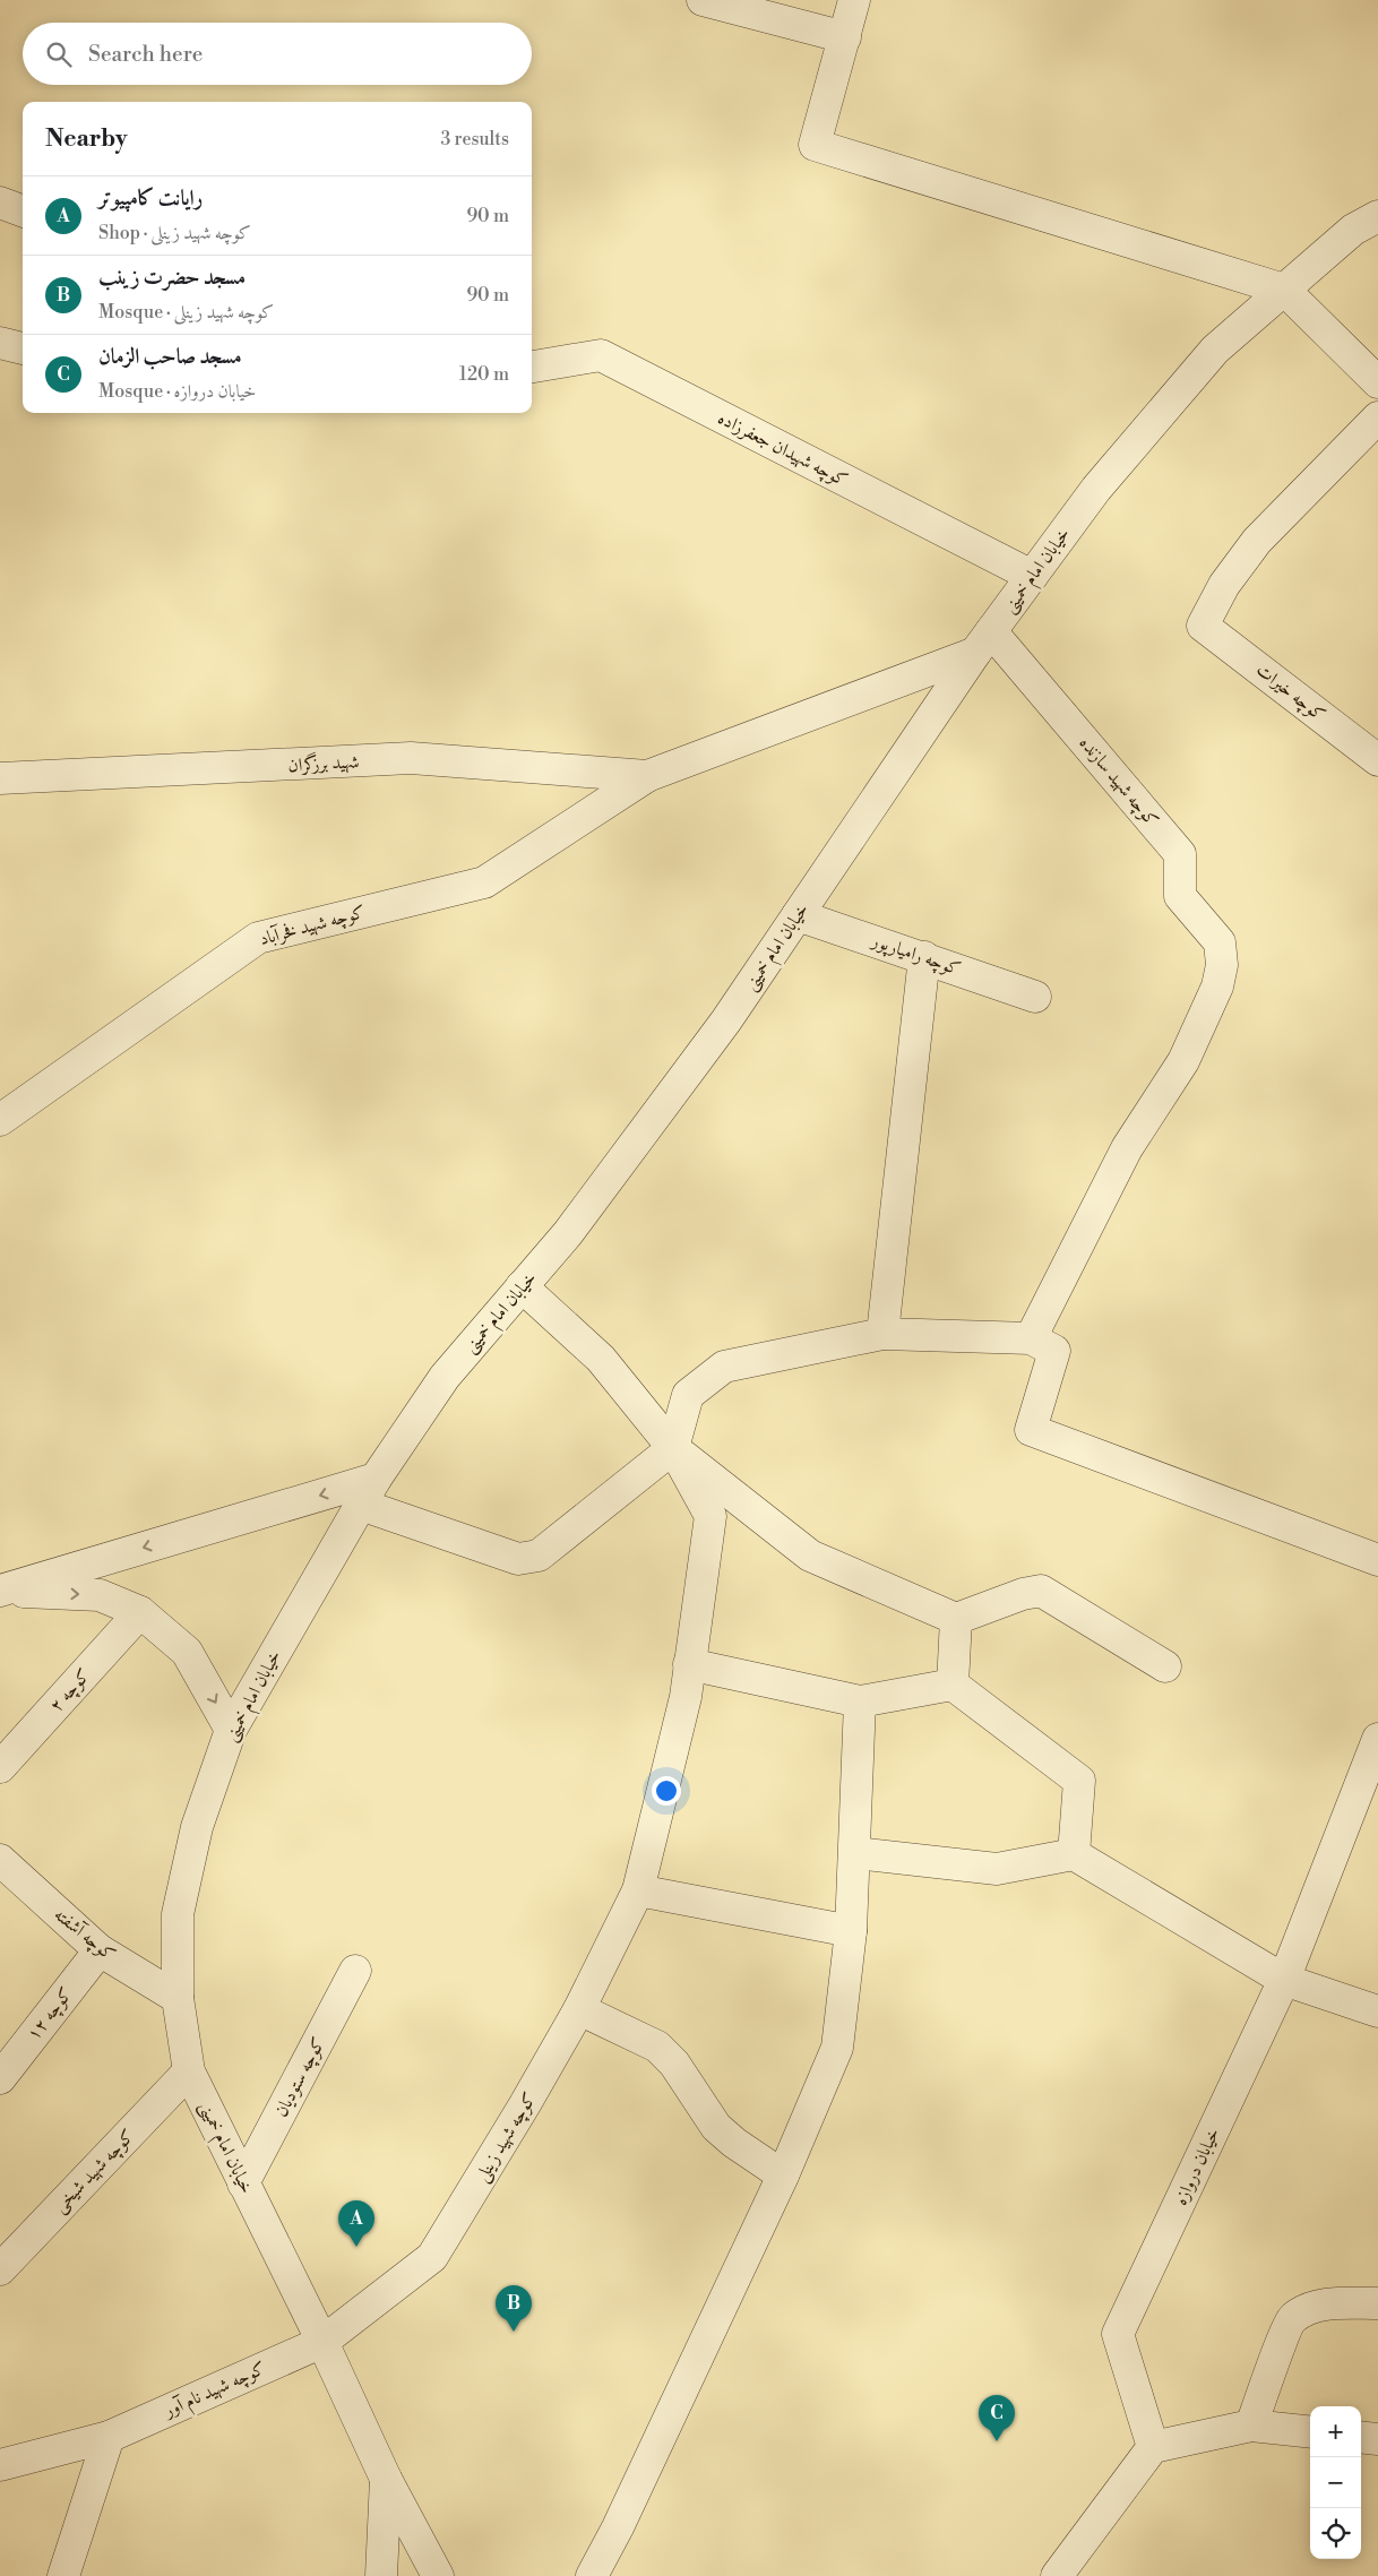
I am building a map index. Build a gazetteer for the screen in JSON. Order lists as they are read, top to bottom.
{
  "streets": {
    "street": [
      "کوچه شهیدان جعفرزاده",
      "خیابان امام خمینی",
      "کوچه خیرات",
      "شهید برزگران",
      "کوچه شهید سازنده",
      "کوچه شهید فخرآباد",
      "کوچه رامیارپور",
      "کوچه ۲",
      "کوچه آشفته",
      "کوچه ۱۲",
      "کوچه ستودیان",
      "کوچه شهید زینلی",
      "خیابان دروازه",
      "کوچه شهید شیخی",
      "کوچه شهید نام آور"
    ]
  },
  "crossings": [
    ["کوچه شهیدان جعفرزاده", "خیابان امام خمینی"],
    ["خیابان امام خمینی", "کوچه شهید سازنده"],
    ["خیابان امام خمینی", "کوچه رامیارپور"],
    ["خیابان امام خمینی", "کوچه آشفته"],
    ["خیابان امام خمینی", "کوچه ستودیان"],
    ["خیابان امام خمینی", "کوچه شهید زینلی"],
    ["خیابان امام خمینی", "کوچه شهید شیخی"],
    ["خیابان امام خمینی", "کوچه شهید نام آور"],
    ["شهید برزگران", "کوچه شهید فخرآباد"],
    ["کوچه آشفته", "کوچه ۱۲"],
    ["کوچه شهید زینلی", "کوچه شهید نام آور"]
  ],
  "page": {
    "search": "Search here",
    "heading": ["Nearby", "3 results"],
    "list": [
      {
        "mark": "A",
        "name": "رایانت کامپیوتر",
        "note": "Shop · کوچه شهید زینلی",
        "value": "90 m"
      },
      {
        "mark": "B",
        "name": "مسجد حضرت زینب",
        "note": "Mosque · کوچه شهید زینلی",
        "value": "90 m"
      },
      {
        "mark": "C",
        "name": "مسجد صاحب الزمان",
        "note": "Mosque · خیابان دروازه",
        "value": "120 m"
      }
    ],
    "pins": ["A", "B", "C"],
    "map_buttons": ["+", "−"]
  }
}
